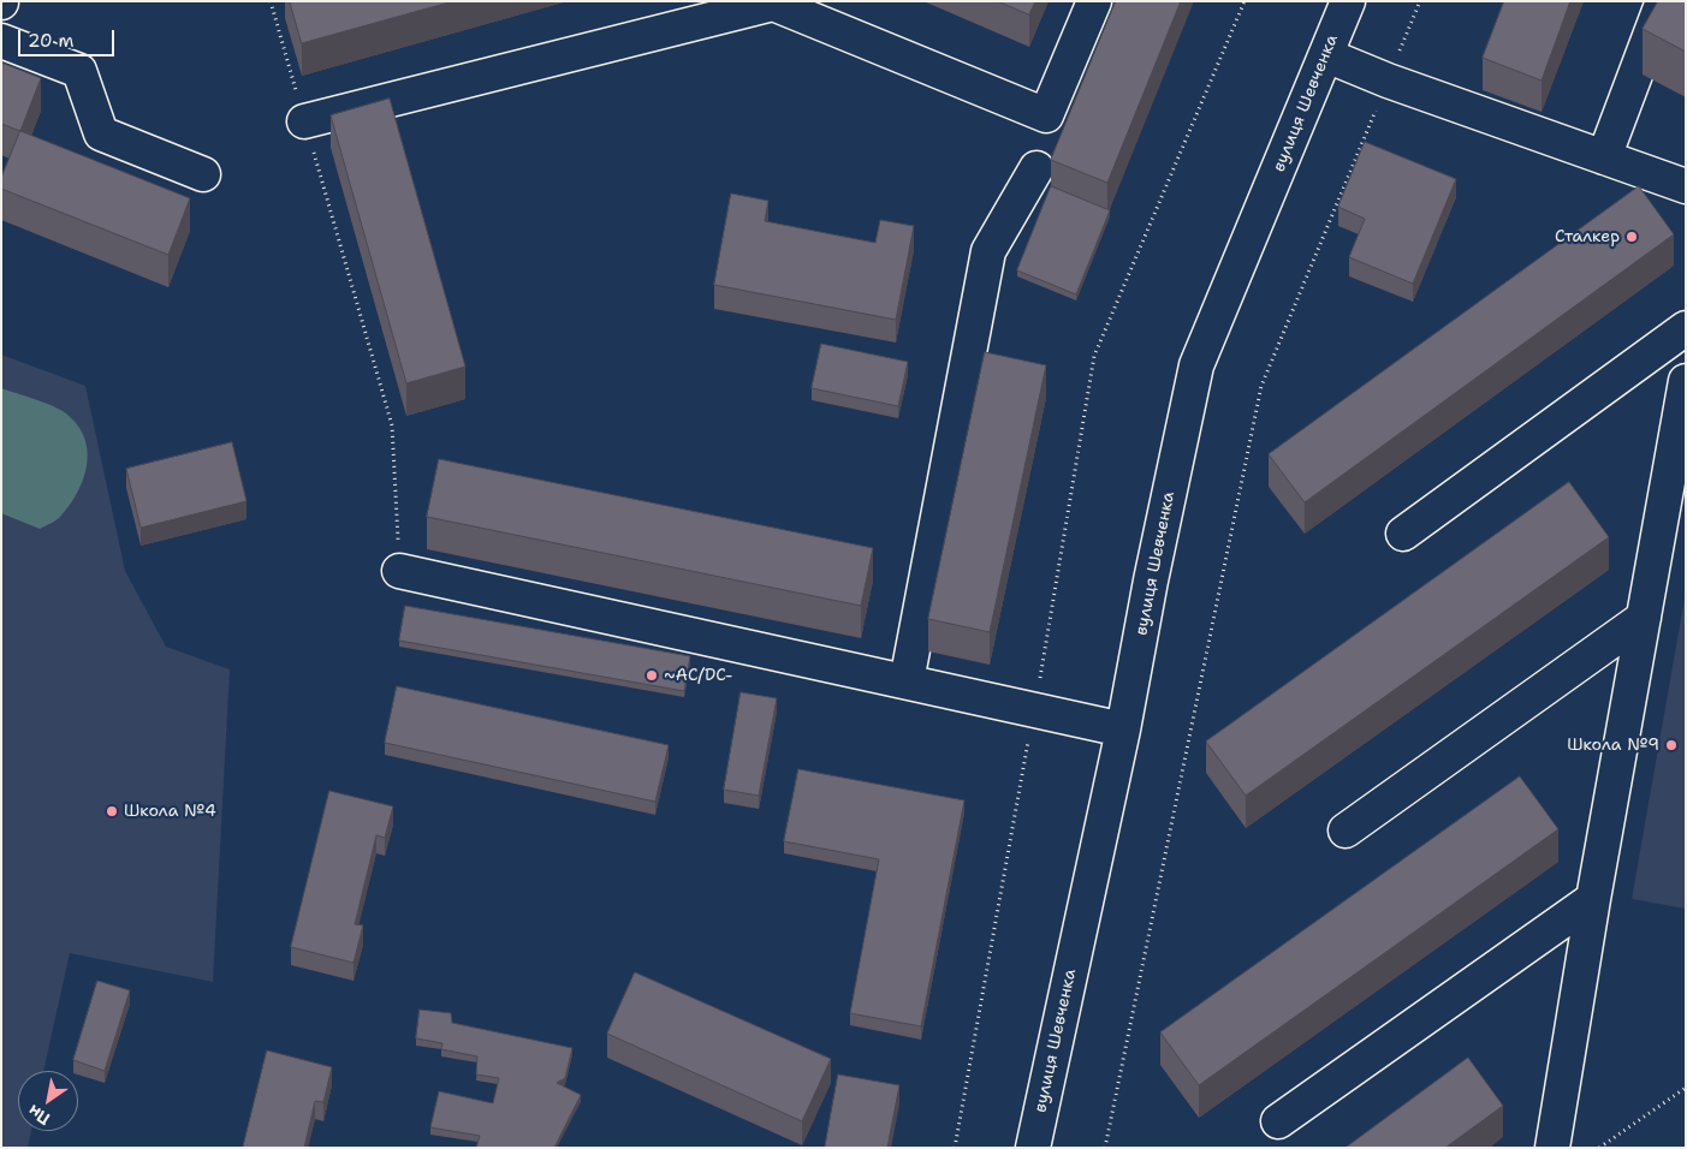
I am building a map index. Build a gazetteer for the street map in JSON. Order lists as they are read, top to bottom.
{
  "streets": {
    "street": ["вулиця Шевченка"]
  },
  "places": [
    "Сталкер",
    "~AC/DC-",
    "Школа №9",
    "Школа №4"
  ],
  "scale_bar": "20 m",
  "north": "bottom left"
}
